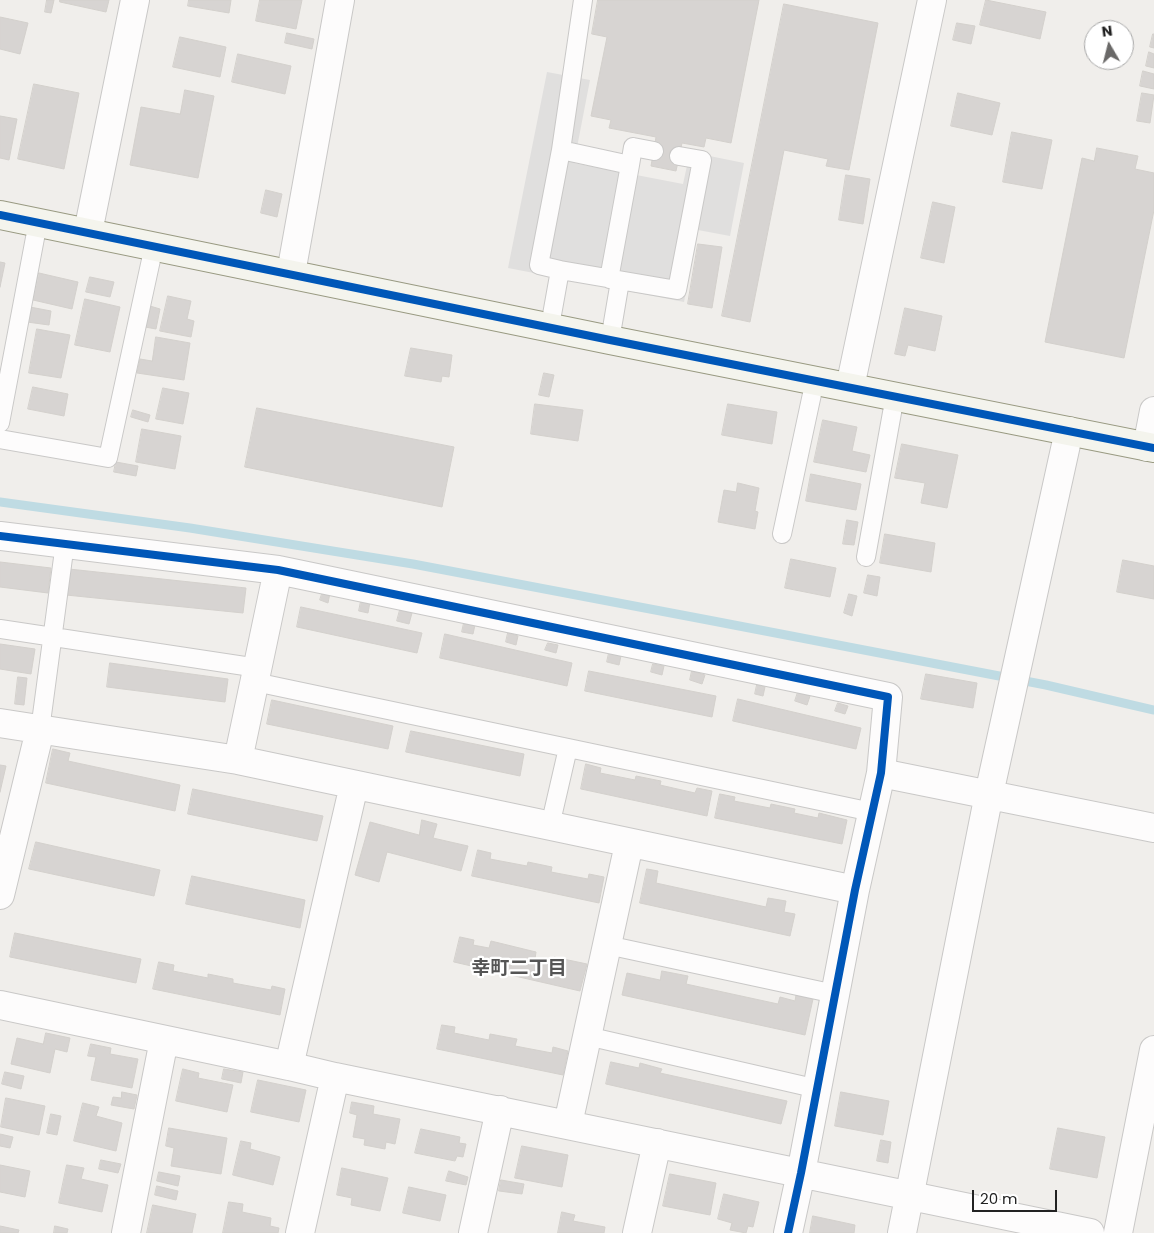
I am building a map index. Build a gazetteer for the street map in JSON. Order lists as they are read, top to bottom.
{
  "districts": ["幸町二丁目"],
  "scale_bar": "20 m",
  "north": "top"
}
